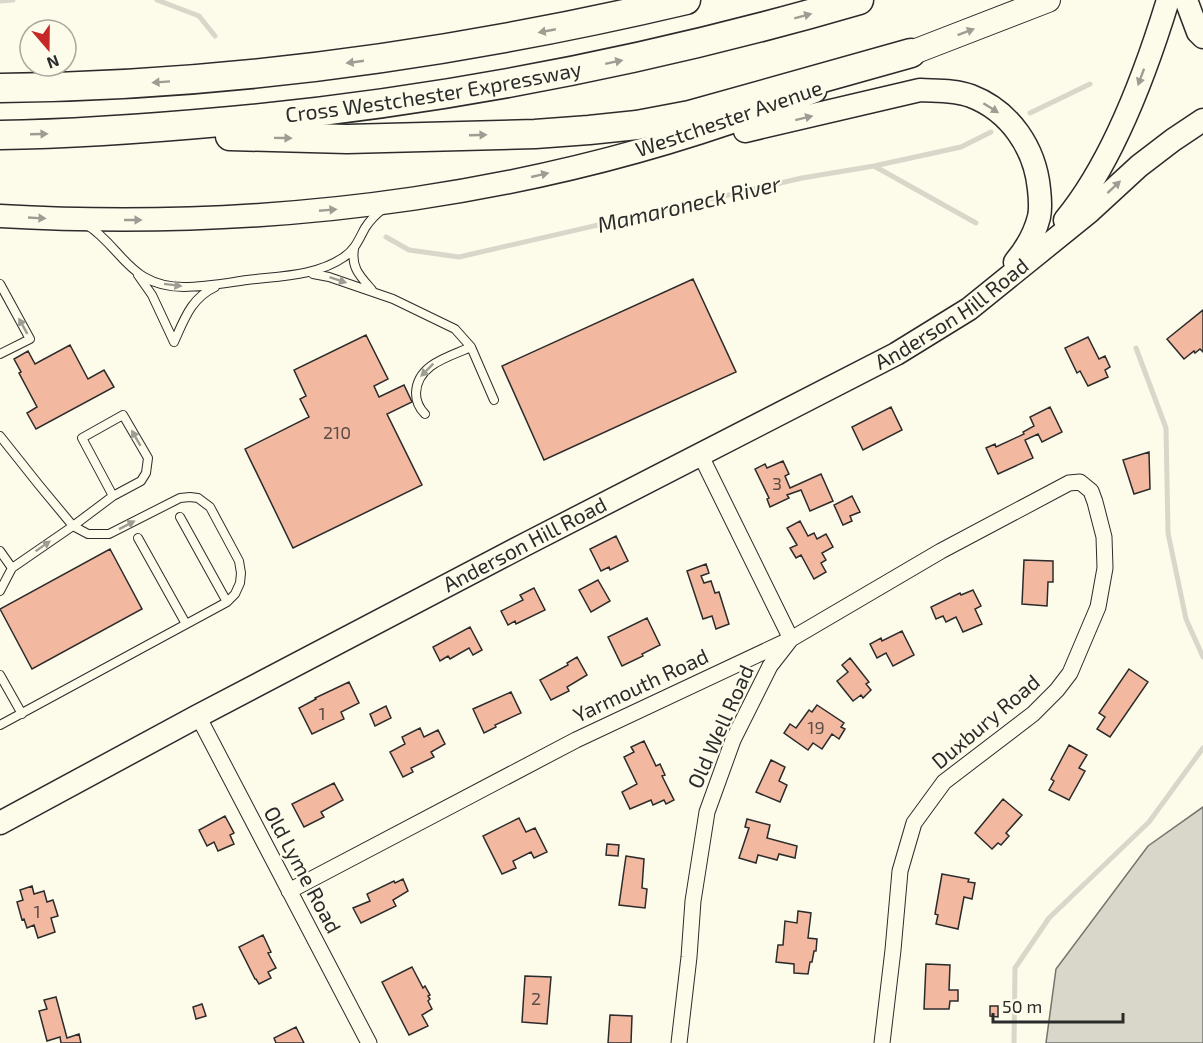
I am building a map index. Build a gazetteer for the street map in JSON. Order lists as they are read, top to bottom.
{
  "streets": {
    "highway": ["Cross Westchester Expressway"],
    "main road": ["Westchester Avenue", "Anderson Hill Road"],
    "street": [
      "Yarmouth Road",
      "Duxbury Road",
      "Old Well Road",
      "Old Lyme Road"
    ]
  },
  "crossings": [
    ["Anderson Hill Road", "Old Lyme Road"],
    ["Yarmouth Road", "Duxbury Road"],
    ["Yarmouth Road", "Old Well Road"],
    ["Yarmouth Road", "Old Lyme Road"]
  ],
  "one_way": ["Westchester Avenue"],
  "water": ["Mamaroneck River"],
  "house_numbers": [
    "210",
    "3",
    "1",
    "19",
    "1",
    "2"
  ],
  "scale_bar": "50 m",
  "north": "bottom"
}
